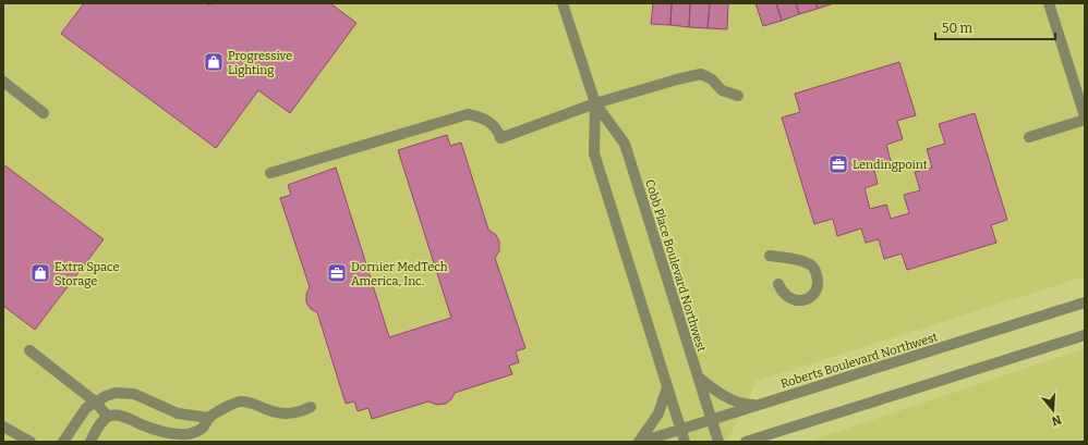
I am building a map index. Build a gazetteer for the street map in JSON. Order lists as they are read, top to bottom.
{
  "streets": {
    "street": ["Cobb Place Boulevard Northwest", "Roberts Boulevard Northwest"]
  },
  "crossings": [
    ["Cobb Place Boulevard Northwest", "Roberts Boulevard Northwest"]
  ],
  "places": {
    "shop": ["Progressive Lighting", "Extra Space Storage"],
    "office": ["Lendingpoint", "Dornier MedTech America, Inc."]
  },
  "scale_bar": "50 m",
  "north": "bottom"
}
